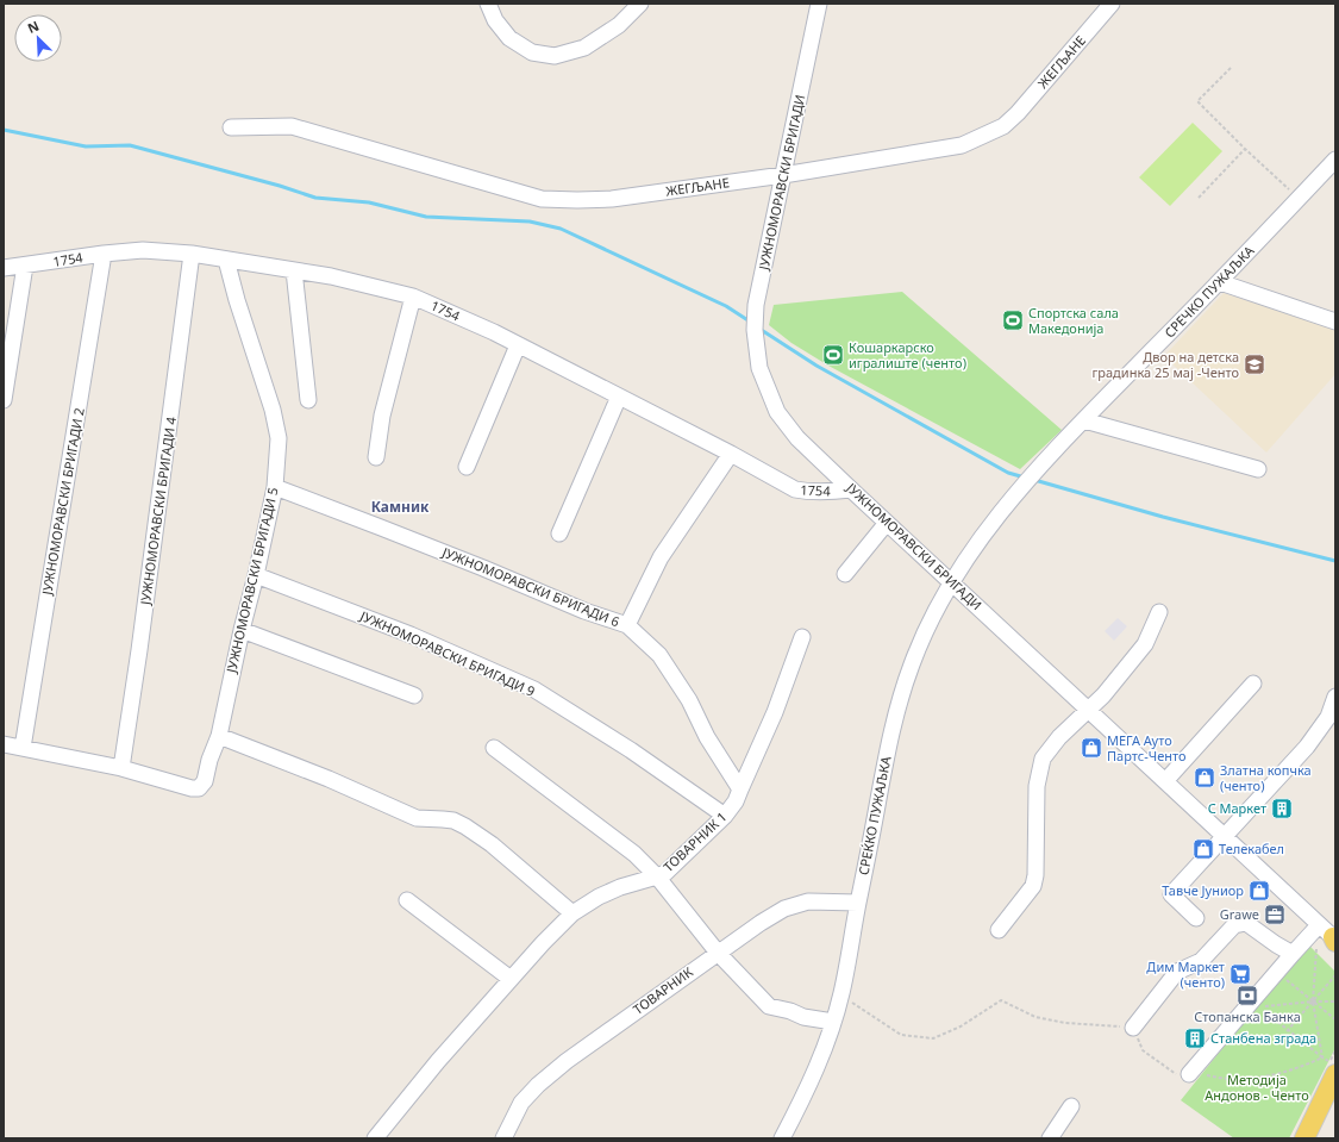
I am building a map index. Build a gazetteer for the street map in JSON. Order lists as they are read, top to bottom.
{
  "streets": {
    "street": [
      "ЖЕГЉАНЕ",
      "ЈУЖНОМОРАВСКИ БРИГАДИ",
      "1754",
      "СРЕЧКО ПУЖАЉКА",
      "ЈУЖНОМОРАВСКИ БРИГАДИ 2",
      "ЈУЖНОМОРАВСКИ БРИГАДИ 4",
      "ЈУЖНОМОРАВСКИ БРИГАДИ 5",
      "ЈУЖНОМОРАВСКИ БРИГАДИ 6",
      "ЈУЖНОМОРАВСКИ БРИГАДИ 9",
      "СРЕЌКО ПУЖАЉКА",
      "ТОВАРНИК 1",
      "ТОВАРНИК"
    ]
  },
  "crossings": [
    ["ЖЕГЉАНЕ", "ЈУЖНОМОРАВСКИ БРИГАДИ"],
    ["ЈУЖНОМОРАВСКИ БРИГАДИ", "1754"],
    ["ЈУЖНОМОРАВСКИ БРИГАДИ", "СРЕЌКО ПУЖАЉКА"],
    ["1754", "ЈУЖНОМОРАВСКИ БРИГАДИ 2"],
    ["1754", "ЈУЖНОМОРАВСКИ БРИГАДИ 4"],
    ["1754", "ЈУЖНОМОРАВСКИ БРИГАДИ 5"],
    ["СРЕЧКО ПУЖАЉКА", "СРЕЌКО ПУЖАЉКА"],
    ["ЈУЖНОМОРАВСКИ БРИГАДИ 4", "ЈУЖНОМОРАВСКИ БРИГАДИ 5"],
    ["ЈУЖНОМОРАВСКИ БРИГАДИ 5", "ЈУЖНОМОРАВСКИ БРИГАДИ 6"],
    ["ЈУЖНОМОРАВСКИ БРИГАДИ 5", "ЈУЖНОМОРАВСКИ БРИГАДИ 9"],
    ["ЈУЖНОМОРАВСКИ БРИГАДИ 6", "ТОВАРНИК 1"],
    ["ЈУЖНОМОРАВСКИ БРИГАДИ 9", "ТОВАРНИК 1"],
    ["СРЕЌКО ПУЖАЉКА", "ТОВАРНИК"]
  ],
  "districts": ["Камник"],
  "parks": ["Методија Андонов - Ченто"],
  "places": {
    "sports": ["Спортска сала Македонија", "Кошаркарско игралиште (ченто)"],
    "school or university": ["Двор на детска градинка 25 мај -Ченто"],
    "shop": [
      "МЕГА Ауто Партс-Ченто",
      "Златна копчка (ченто)",
      "Телекабел",
      "Тавче Јуниор"
    ],
    "building": ["С Маркет", "Станбена зграда"],
    "office": ["Grawe"],
    "supermarket": ["Дим Маркет (ченто)"],
    "bank": ["Стопанска Банка"]
  },
  "north": "top left"
}
